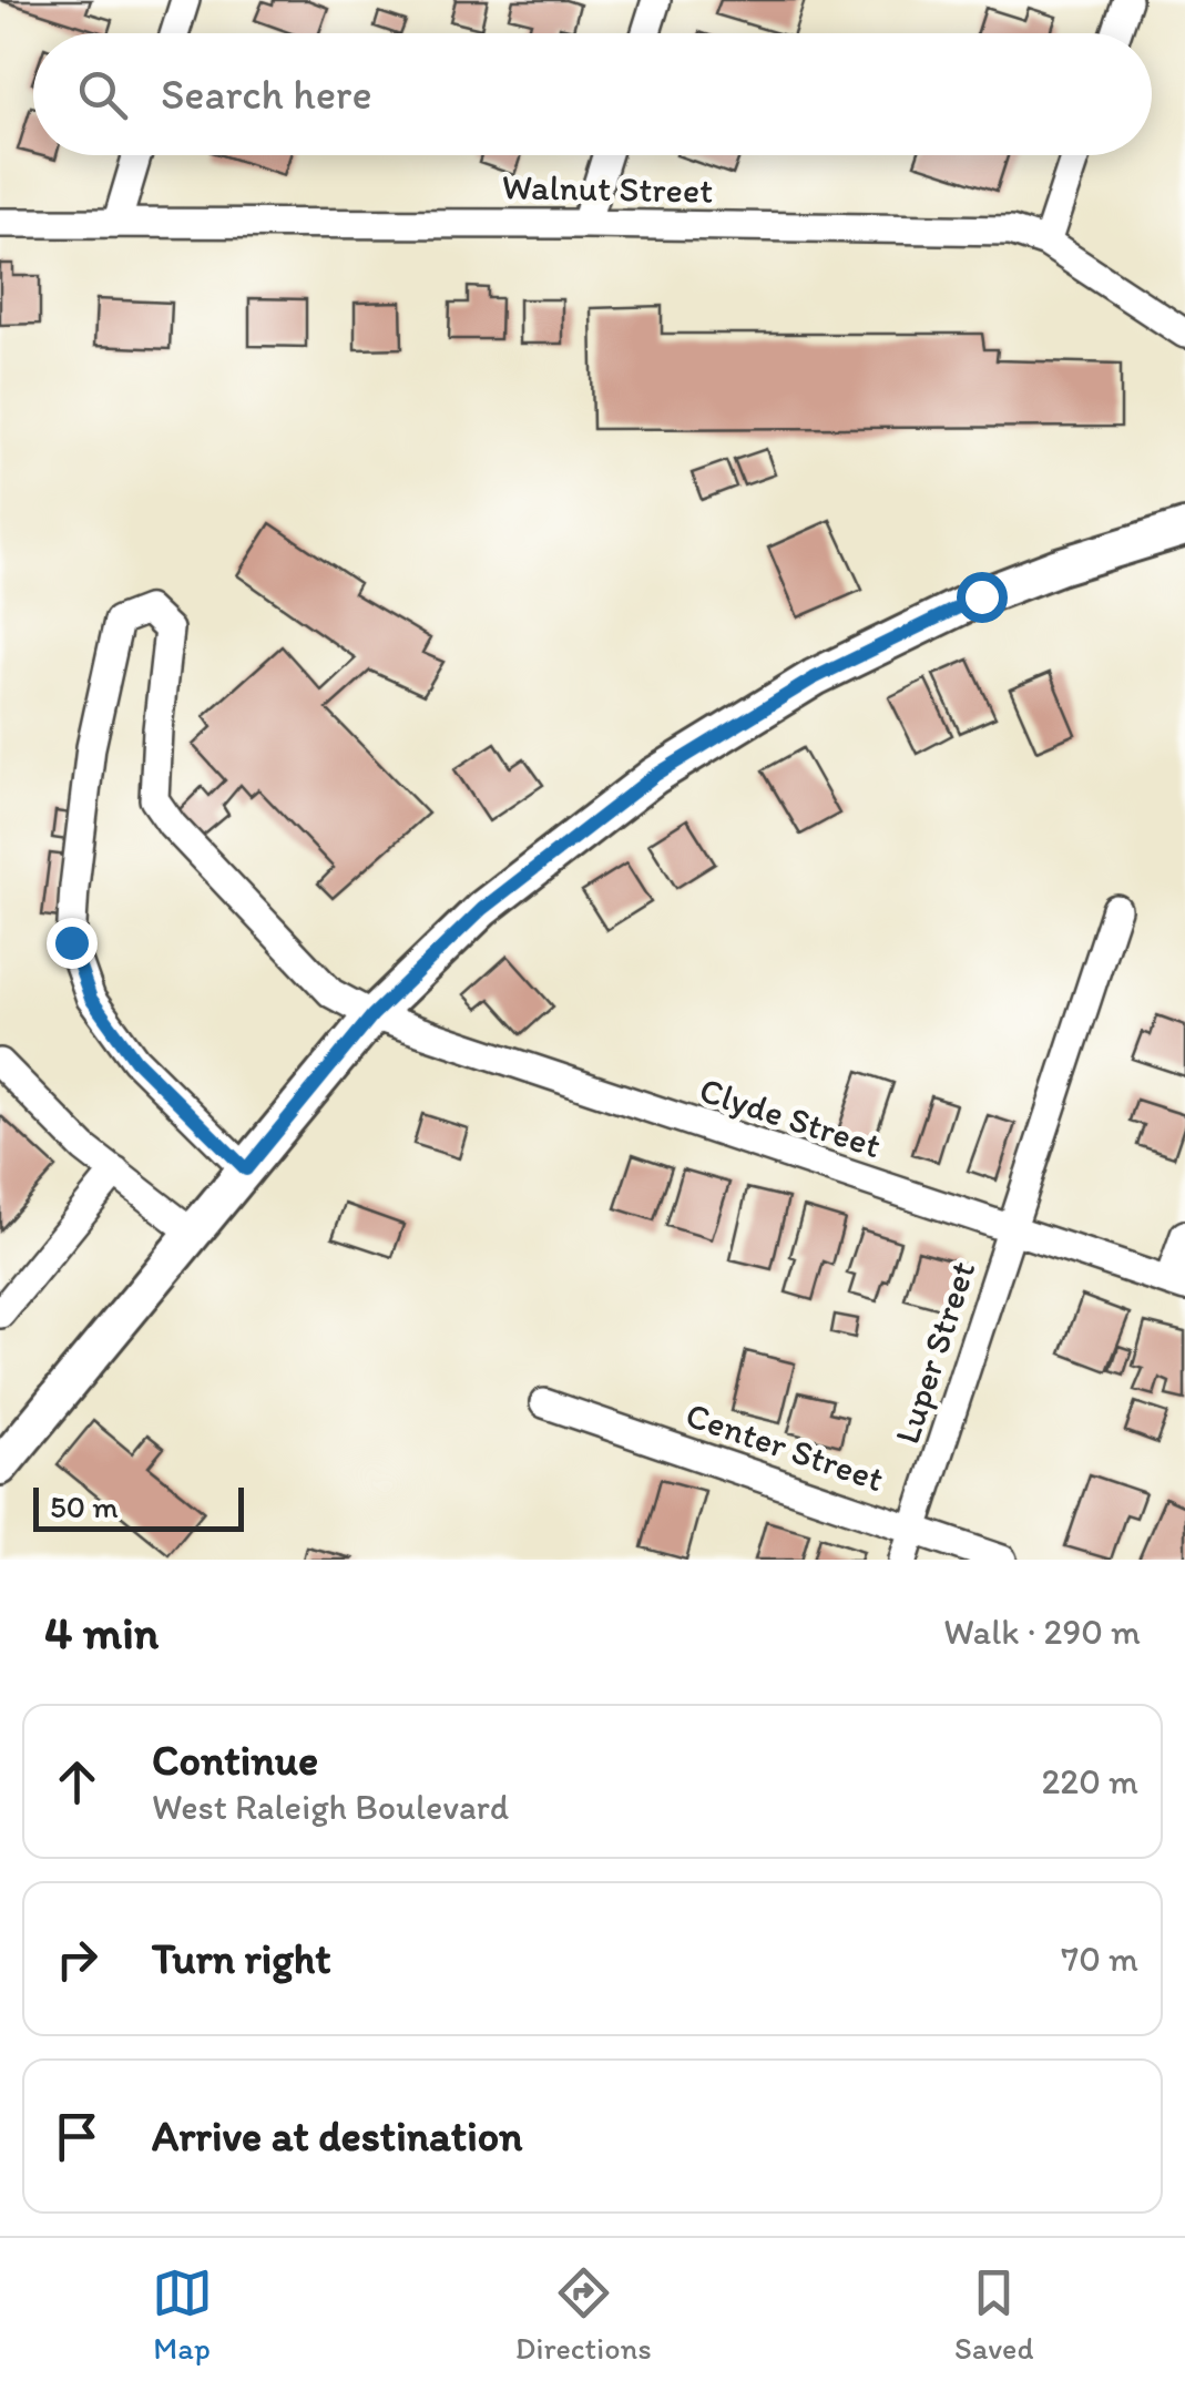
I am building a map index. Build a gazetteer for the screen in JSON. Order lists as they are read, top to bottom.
{
  "streets": {
    "street": [
      "Walnut Street",
      "Clyde Street",
      "Luper Street",
      "Center Street"
    ]
  },
  "crossings": [
    ["Clyde Street", "Luper Street"],
    ["Luper Street", "Center Street"]
  ],
  "scale_bar": "50 m",
  "page": {
    "search": "Search here",
    "scale": "50 m",
    "heading": ["4 min", "Walk · 290 m"],
    "list": [
      ["Continue", "West Raleigh Boulevard", "220 m"],
      ["Turn right", "70 m"],
      "Arrive at destination"
    ],
    "nav": ["Map", "Directions", "Saved"]
  }
}
